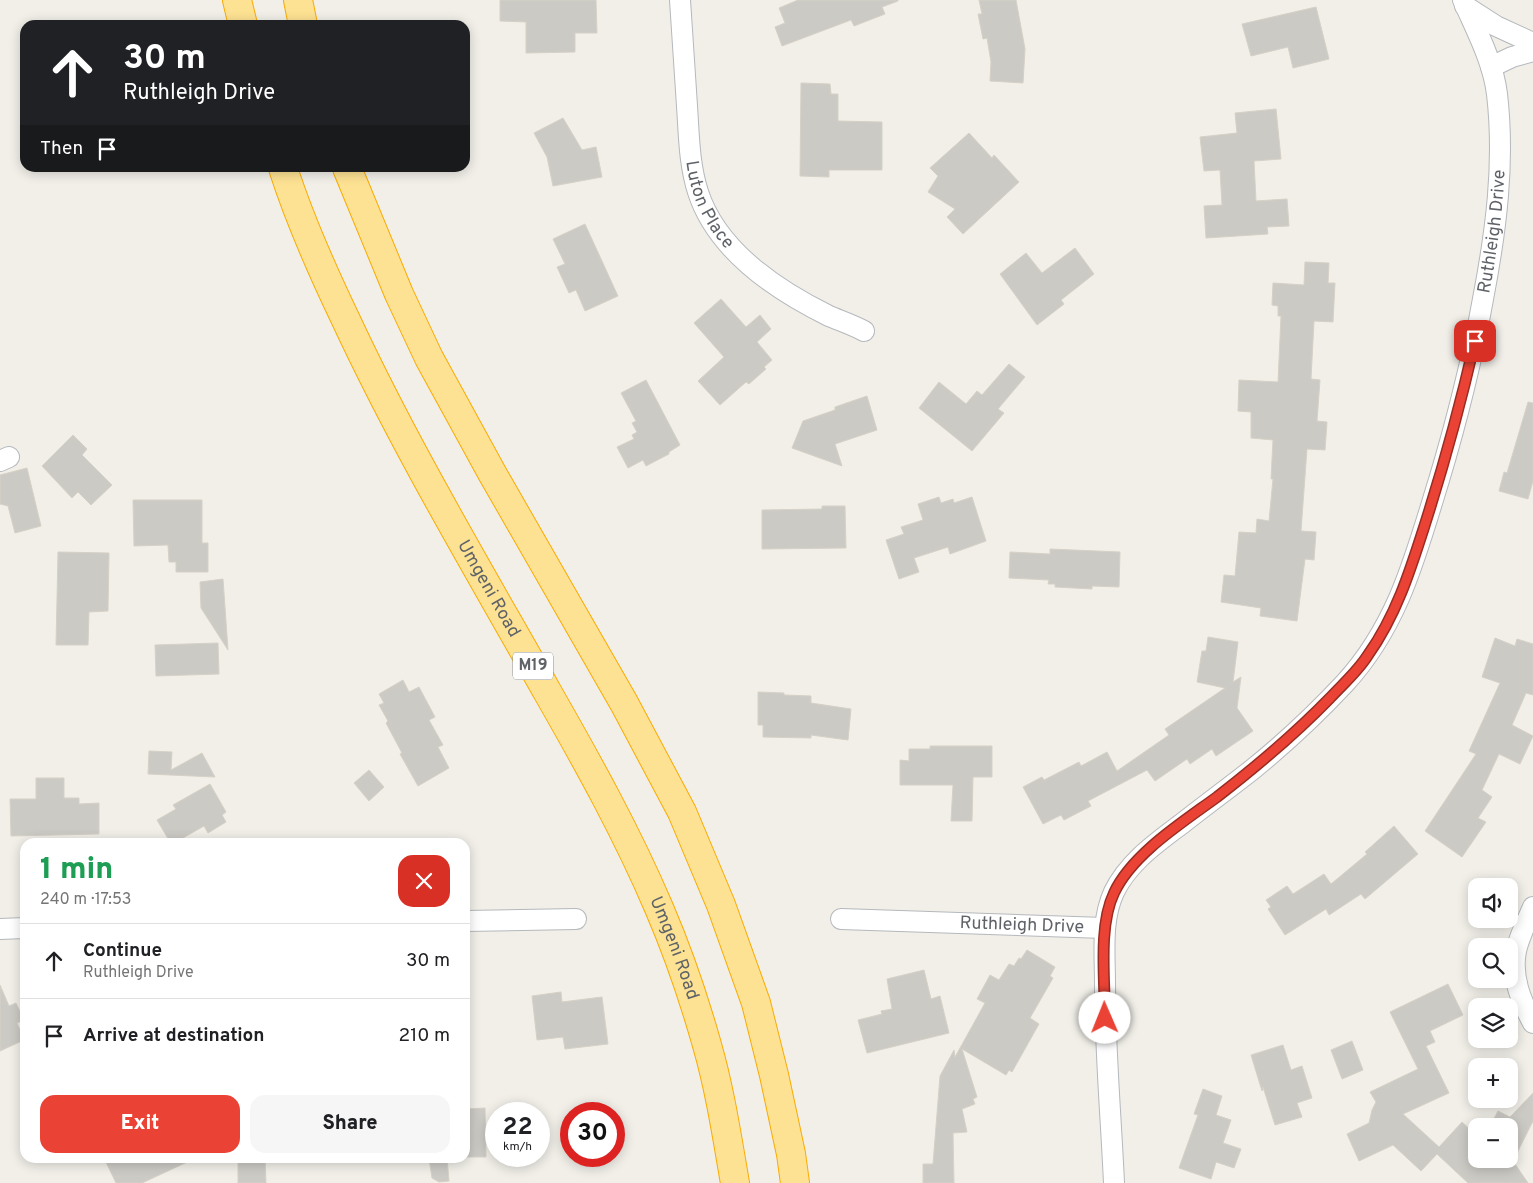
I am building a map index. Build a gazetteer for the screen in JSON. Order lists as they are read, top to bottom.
{
  "streets": {
    "highway": ["Umgeni Road", "M19"],
    "street": ["Luton Place", "Ruthleigh Drive"]
  },
  "page": {
    "turn": ["30 m", "Ruthleigh Drive"],
    "then": "Then",
    "heading": ["1 min", "240 m · 17:53"],
    "map_buttons": ["+", "−"],
    "list": [
      {
        "name": "Continue",
        "note": "Ruthleigh Drive",
        "value": "30 m"
      },
      {
        "name": "Arrive at destination",
        "value": "210 m"
      }
    ],
    "buttons": ["Exit", "Share"],
    "speed": "22 km/h",
    "limit": "30"
  }
}
